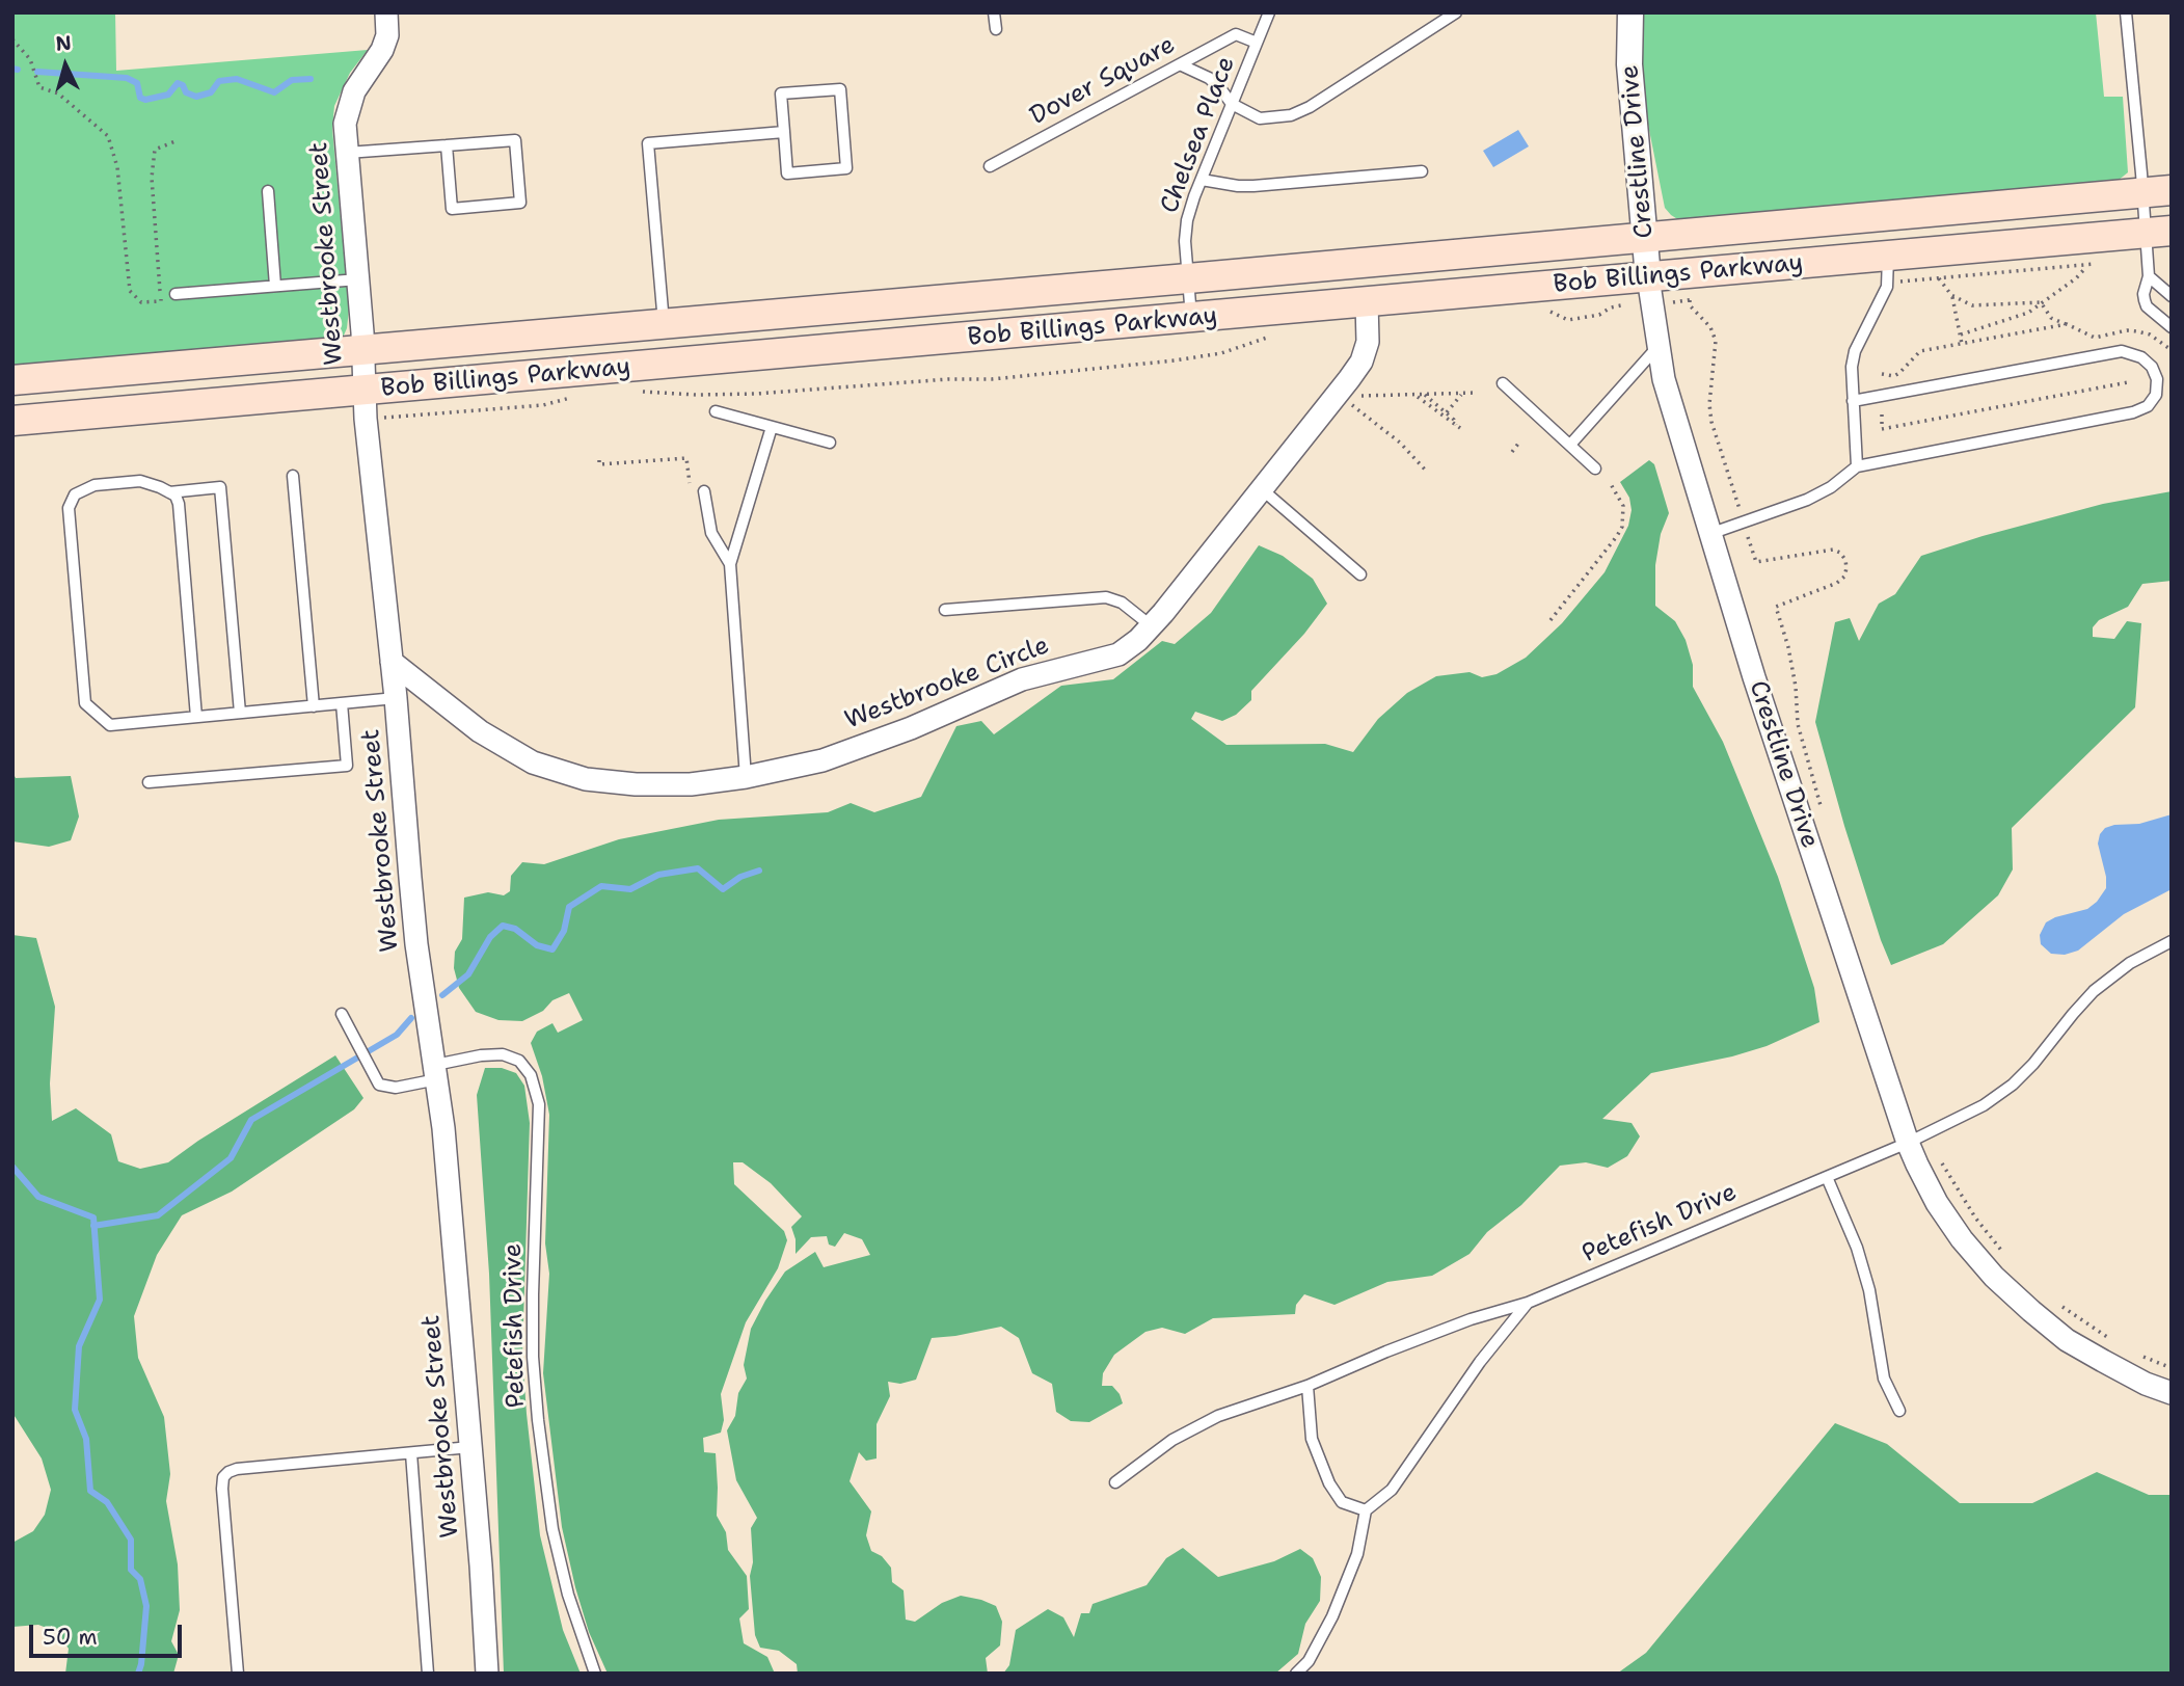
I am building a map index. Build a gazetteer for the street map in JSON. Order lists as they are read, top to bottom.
{
  "streets": {
    "main road": ["Bob Billings Parkway"],
    "street": ["Crestline Drive", "Westbrooke Street", "Westbrooke Circle"],
    "lane": ["Dover Square", "Chelsea Place", "Petefish Drive"]
  },
  "crossings": [
    ["Dover Square", "Chelsea Place"],
    ["Chelsea Place", "Bob Billings Parkway"],
    ["Crestline Drive", "Bob Billings Parkway"],
    ["Crestline Drive", "Petefish Drive"],
    ["Westbrooke Street", "Bob Billings Parkway"],
    ["Westbrooke Street", "Westbrooke Circle"],
    ["Westbrooke Street", "Petefish Drive"],
    ["Bob Billings Parkway", "Westbrooke Circle"]
  ],
  "scale_bar": "50 m",
  "north": "top"
}
